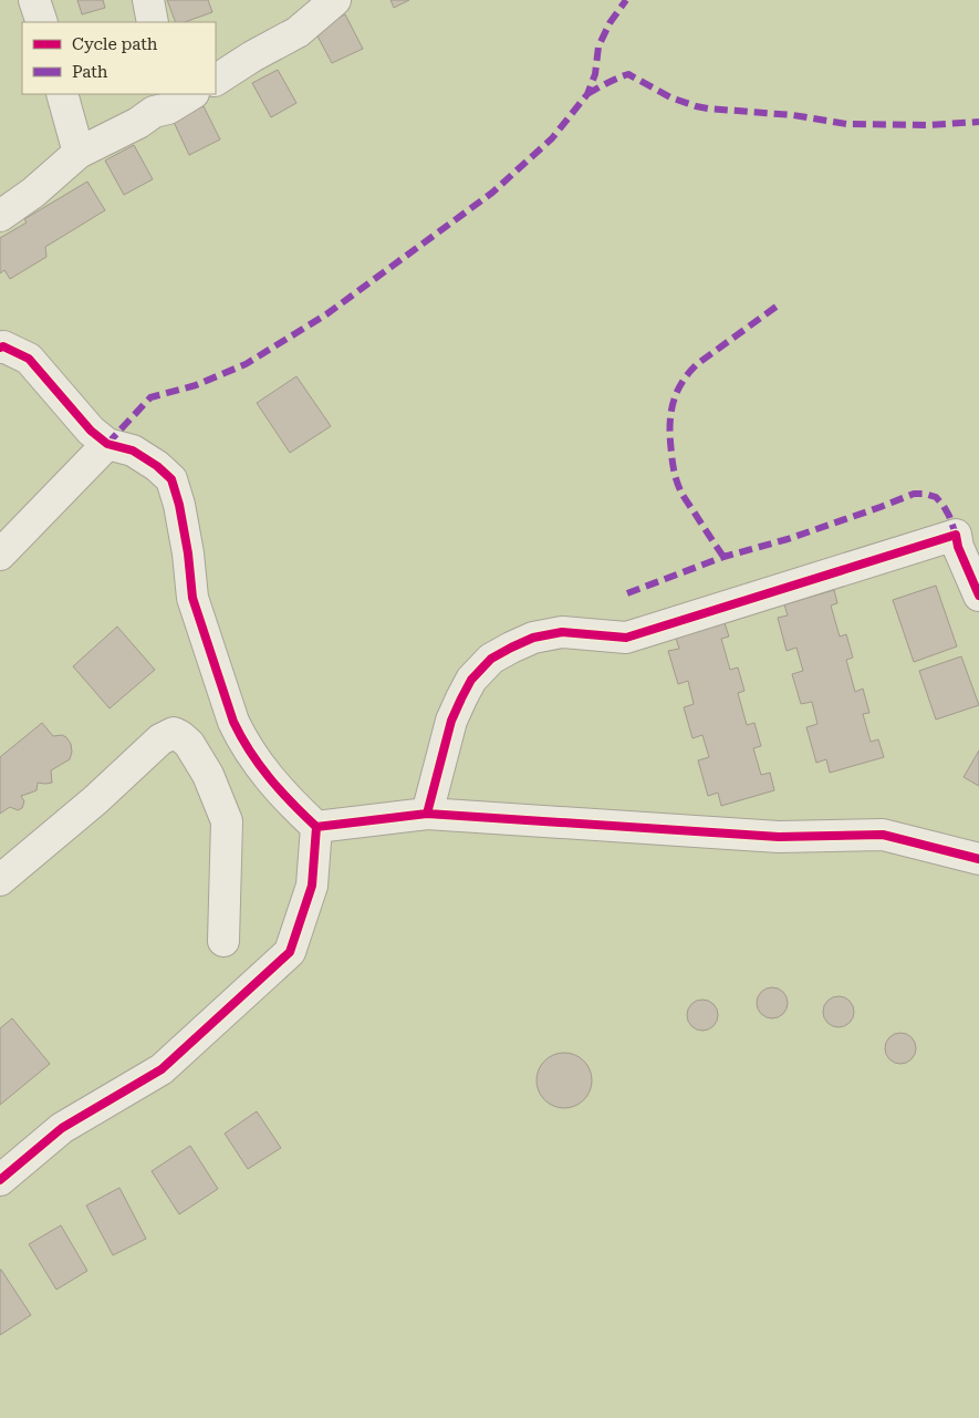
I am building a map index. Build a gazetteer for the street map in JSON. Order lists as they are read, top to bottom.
{
  "legend": ["Cycle path", "Path"]
}
